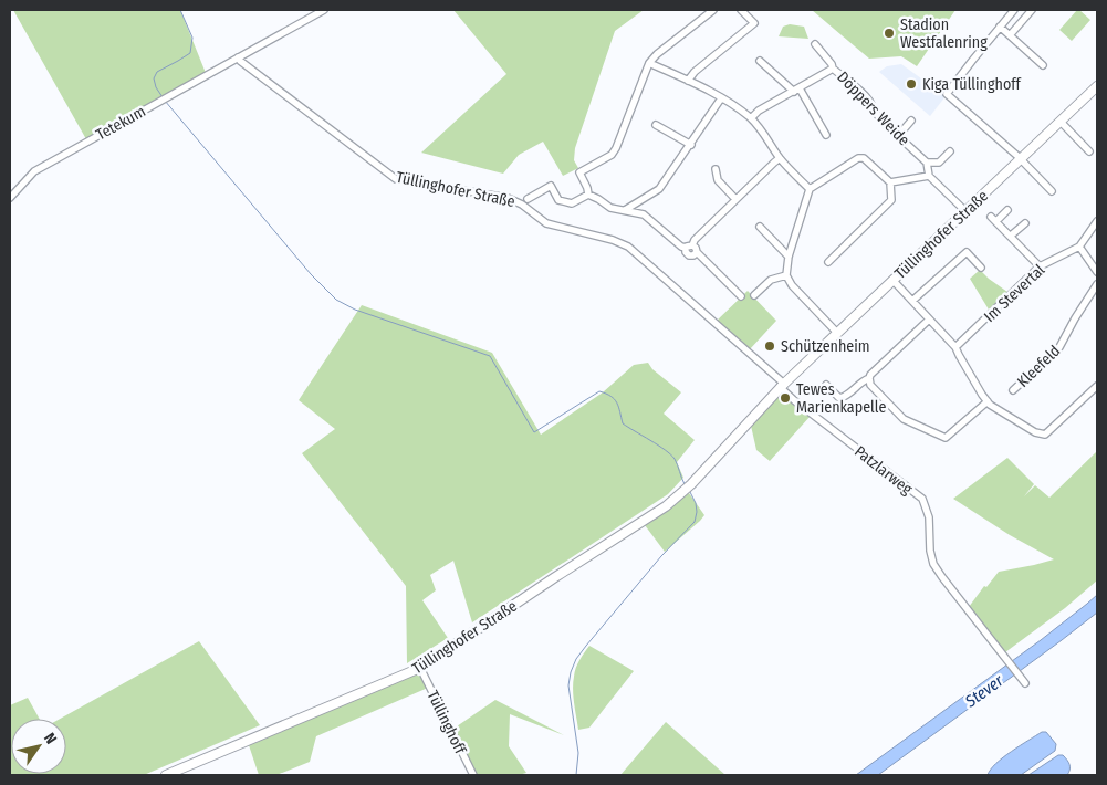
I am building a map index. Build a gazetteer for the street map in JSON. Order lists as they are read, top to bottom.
{
  "streets": {
    "main road": ["Tüllinghofer Straße"],
    "street": [
      "Döppers Weide",
      "Tetekum",
      "Im Stevertal",
      "Kleefeld",
      "Patzlarweg",
      "Tüllinghoff"
    ]
  },
  "crossings": [
    ["Tetekum", "Tüllinghofer Straße"],
    ["Tüllinghofer Straße", "Patzlarweg"],
    ["Tüllinghofer Straße", "Tüllinghoff"]
  ],
  "water": ["Stever"],
  "places": [
    "Stadion Westfalenring",
    "Kiga Tüllinghoff",
    "Schützenheim",
    "Tewes Marienkapelle"
  ],
  "north": "top right"
}
